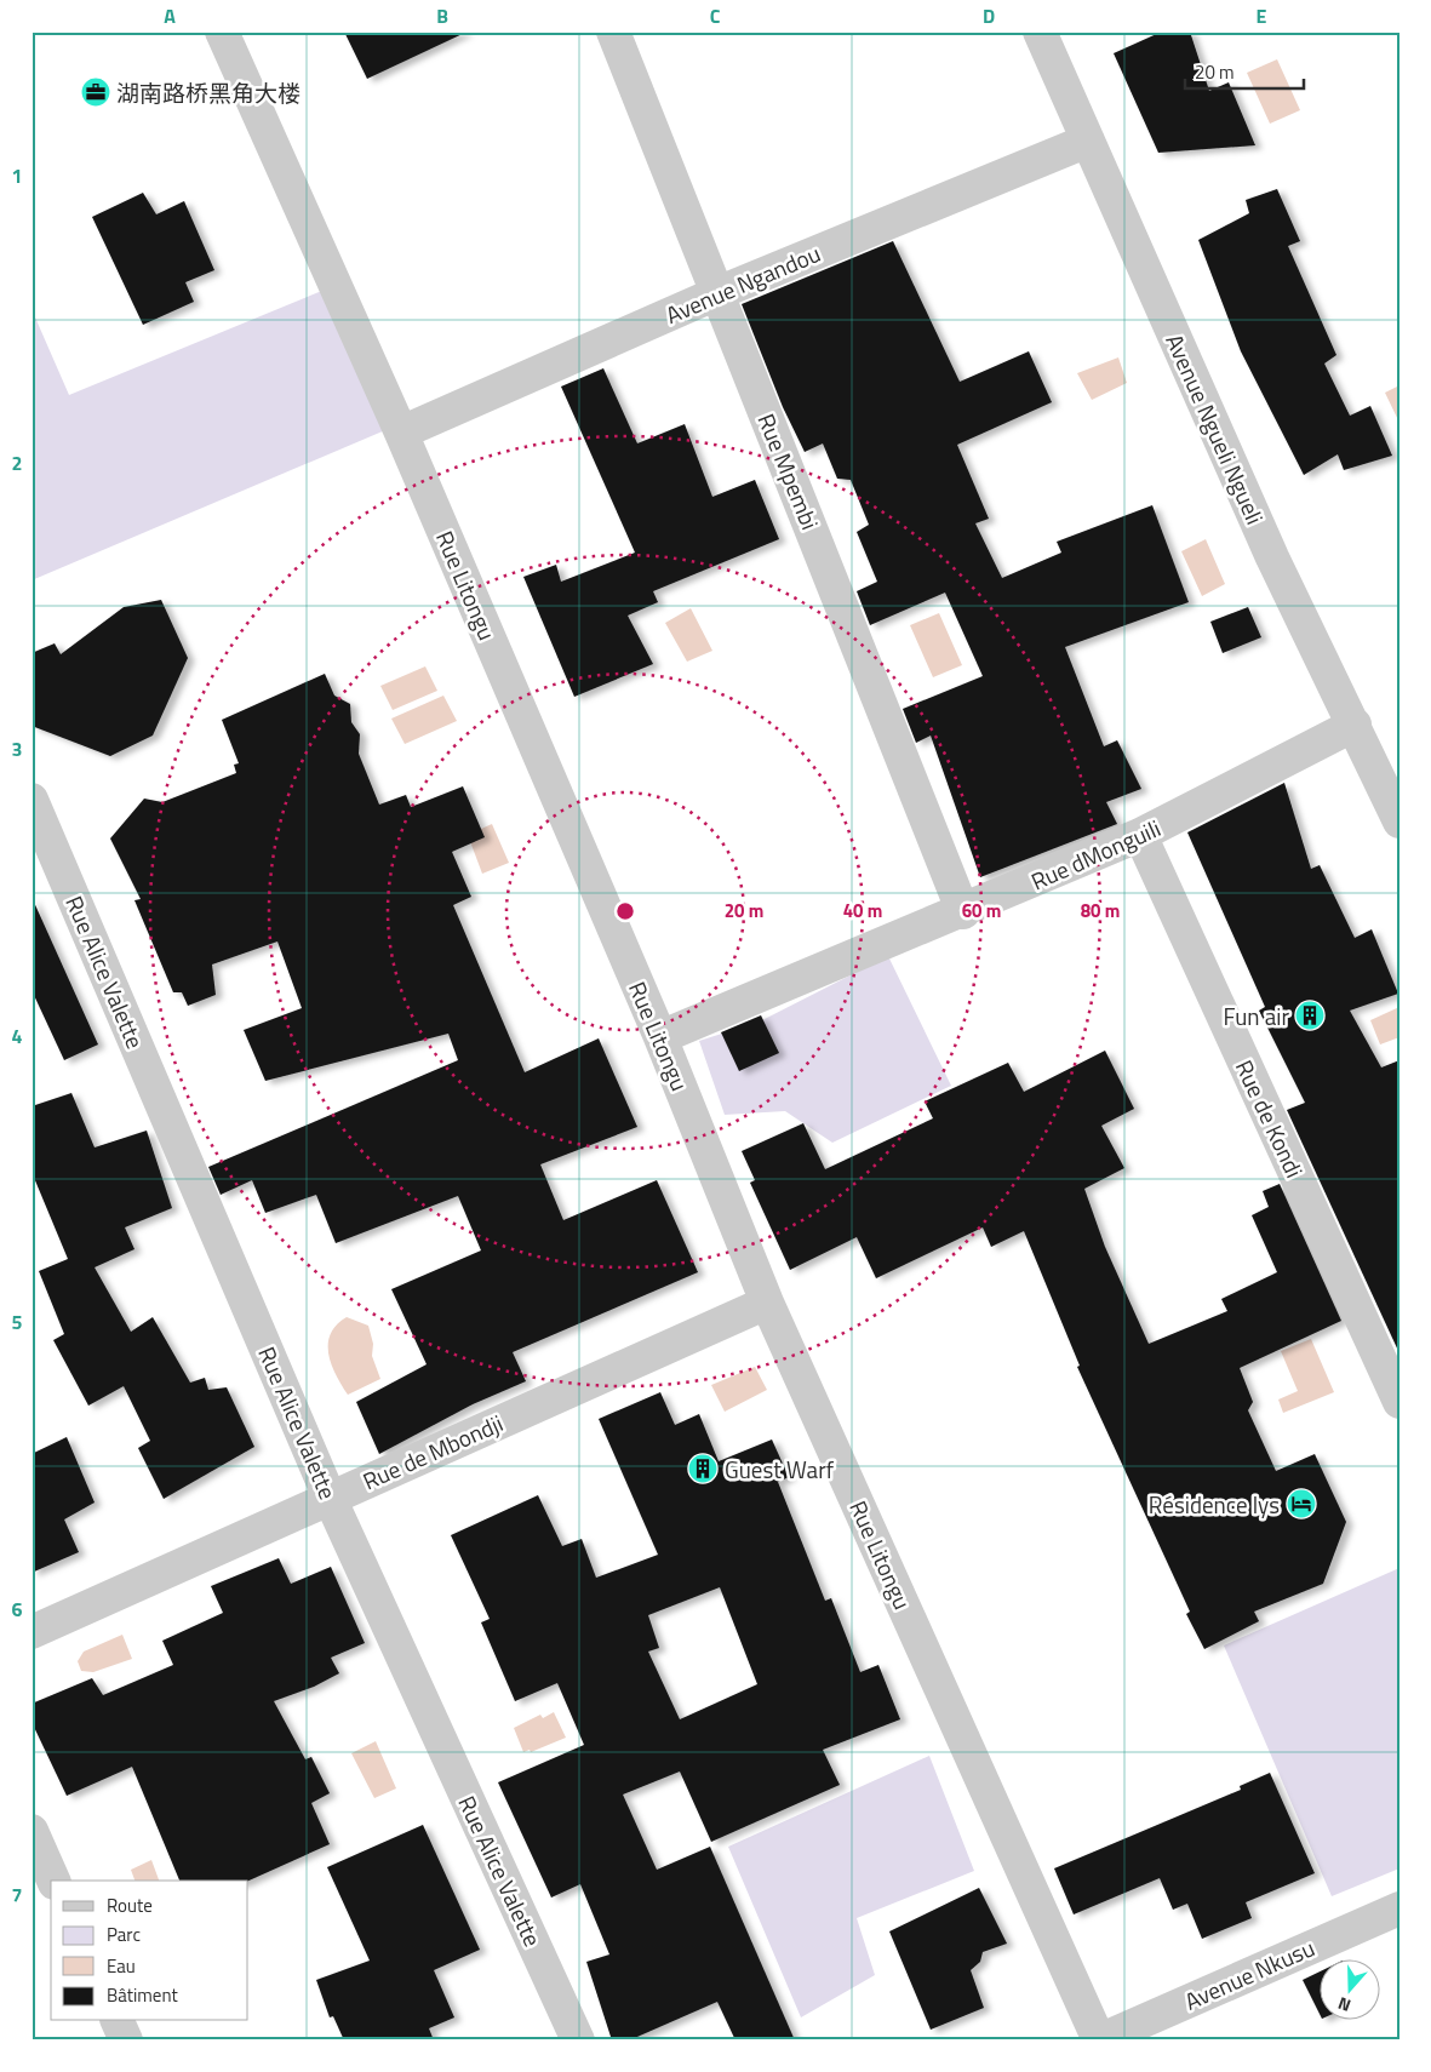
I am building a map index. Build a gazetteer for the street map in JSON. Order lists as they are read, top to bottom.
{
  "streets": {
    "street": [
      "Avenue Ngandou",
      "Avenue Ngueli Ngueli",
      "Rue Mpembi",
      "Rue Litongu",
      "Rue dMonguili",
      "Rue Alice Valette",
      "Rue de Kondi",
      "Rue de Mbondji",
      "Avenue Nkusu"
    ]
  },
  "crossings": [
    ["Avenue Ngandou", "Avenue Ngueli Ngueli"],
    ["Avenue Ngandou", "Rue Mpembi"],
    ["Avenue Ngandou", "Rue Litongu"],
    ["Avenue Ngueli Ngueli", "Rue dMonguili"],
    ["Rue Mpembi", "Rue dMonguili"],
    ["Rue Litongu", "Rue dMonguili"],
    ["Rue Litongu", "Rue de Mbondji"],
    ["Rue Litongu", "Avenue Nkusu"],
    ["Rue dMonguili", "Rue de Kondi"],
    ["Rue Alice Valette", "Rue de Mbondji"]
  ],
  "places": {
    "office": ["湖南路桥黑角大楼"],
    "building": ["Fun air", "Guest Warf"],
    "hotel": ["Résidence lys"]
  },
  "legend": [
    "Route",
    "Parc",
    "Eau",
    "Bâtiment"
  ],
  "scale_bar": "20 m",
  "north": "bottom",
  "grid": {
    "columns": [
      "A",
      "B",
      "C",
      "D",
      "E"
    ],
    "rows": [
      "1",
      "2",
      "3",
      "4",
      "5",
      "6",
      "7"
    ]
  },
  "rings": [
    "20 m",
    "40 m",
    "60 m",
    "80 m"
  ]
}
